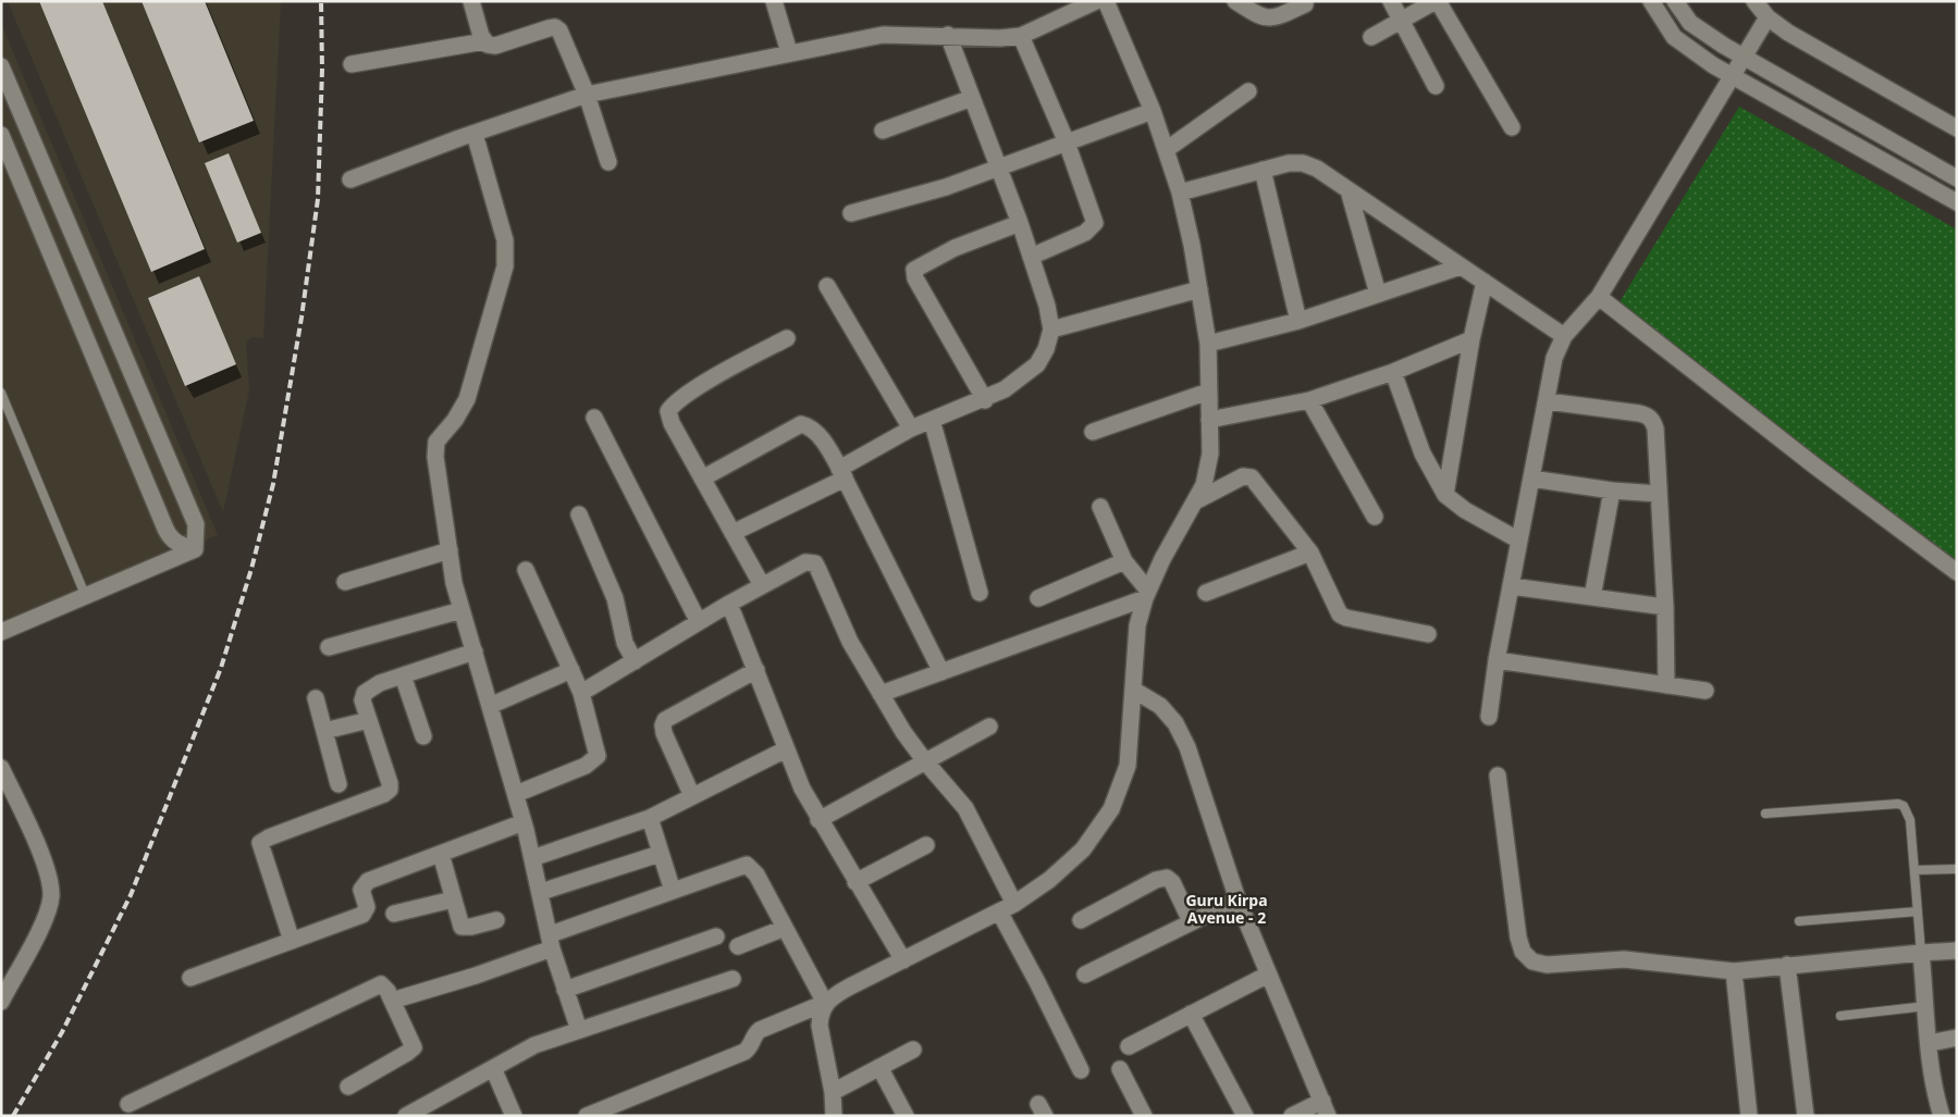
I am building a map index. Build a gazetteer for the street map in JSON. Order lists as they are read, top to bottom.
{
  "districts": ["Guru Kirpa Avenue - 2"]
}
